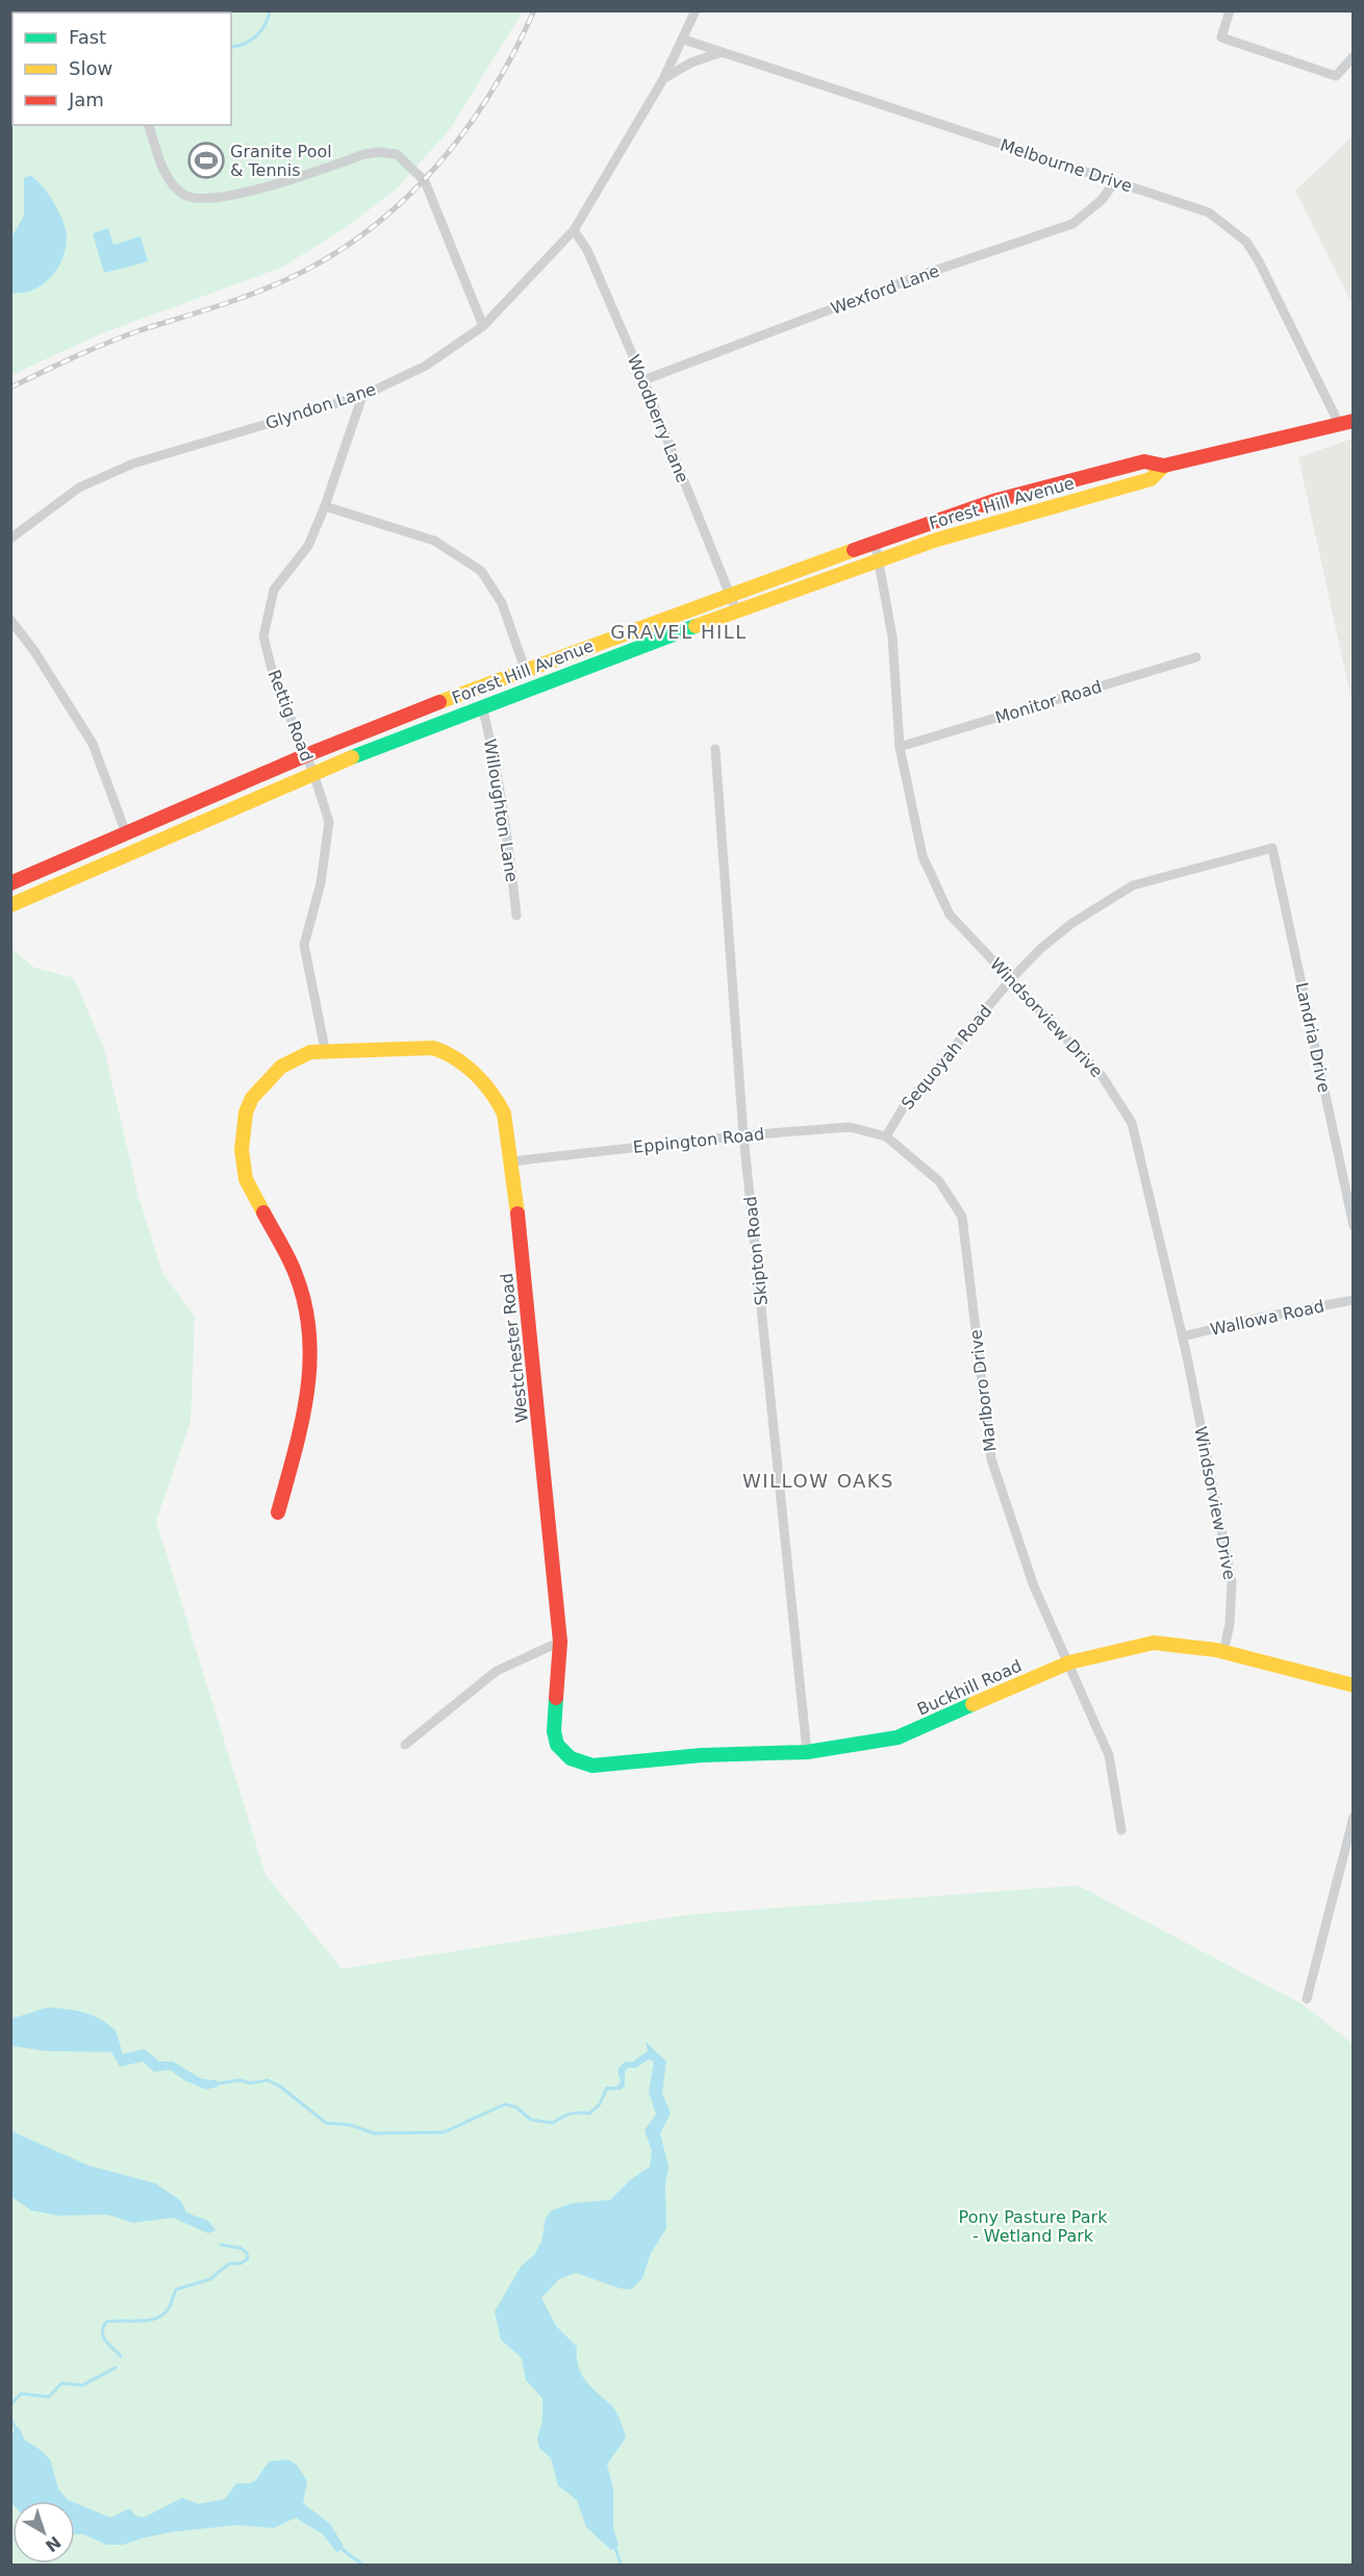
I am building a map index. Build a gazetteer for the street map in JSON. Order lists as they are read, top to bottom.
{
  "streets": {
    "main road": ["Forest Hill Avenue", "Westchester Road", "Buckhill Road"],
    "street": [
      "Melbourne Drive",
      "Wexford Lane",
      "Glyndon Lane",
      "Woodberry Lane",
      "Monitor Road",
      "Rettig Road",
      "Willoughton Lane",
      "Windsorview Drive",
      "Landria Drive",
      "Sequoyah Road",
      "Eppington Road",
      "Skipton Road",
      "Wallowa Road",
      "Marlboro Drive"
    ]
  },
  "crossings": [
    ["Melbourne Drive", "Wexford Lane"],
    ["Melbourne Drive", "Glyndon Lane"],
    ["Melbourne Drive", "Forest Hill Avenue"],
    ["Wexford Lane", "Woodberry Lane"],
    ["Glyndon Lane", "Woodberry Lane"],
    ["Glyndon Lane", "Rettig Road"],
    ["Woodberry Lane", "Forest Hill Avenue"],
    ["Forest Hill Avenue", "Rettig Road"],
    ["Forest Hill Avenue", "Willoughton Lane"],
    ["Forest Hill Avenue", "Windsorview Drive"],
    ["Monitor Road", "Windsorview Drive"],
    ["Rettig Road", "Westchester Road"],
    ["Windsorview Drive", "Sequoyah Road"],
    ["Windsorview Drive", "Wallowa Road"],
    ["Windsorview Drive", "Buckhill Road"],
    ["Landria Drive", "Sequoyah Road"],
    ["Sequoyah Road", "Eppington Road"],
    ["Sequoyah Road", "Marlboro Drive"],
    ["Eppington Road", "Skipton Road"],
    ["Eppington Road", "Westchester Road"],
    ["Eppington Road", "Marlboro Drive"],
    ["Skipton Road", "Buckhill Road"],
    ["Westchester Road", "Buckhill Road"],
    ["Marlboro Drive", "Buckhill Road"]
  ],
  "districts": ["GRAVEL HILL", "WILLOW OAKS"],
  "parks": ["Pony Pasture Park - Wetland Park"],
  "places": {
    "sports": ["Granite Pool & Tennis"]
  },
  "legend": ["Fast", "Slow", "Jam"],
  "north": "bottom right"
}
